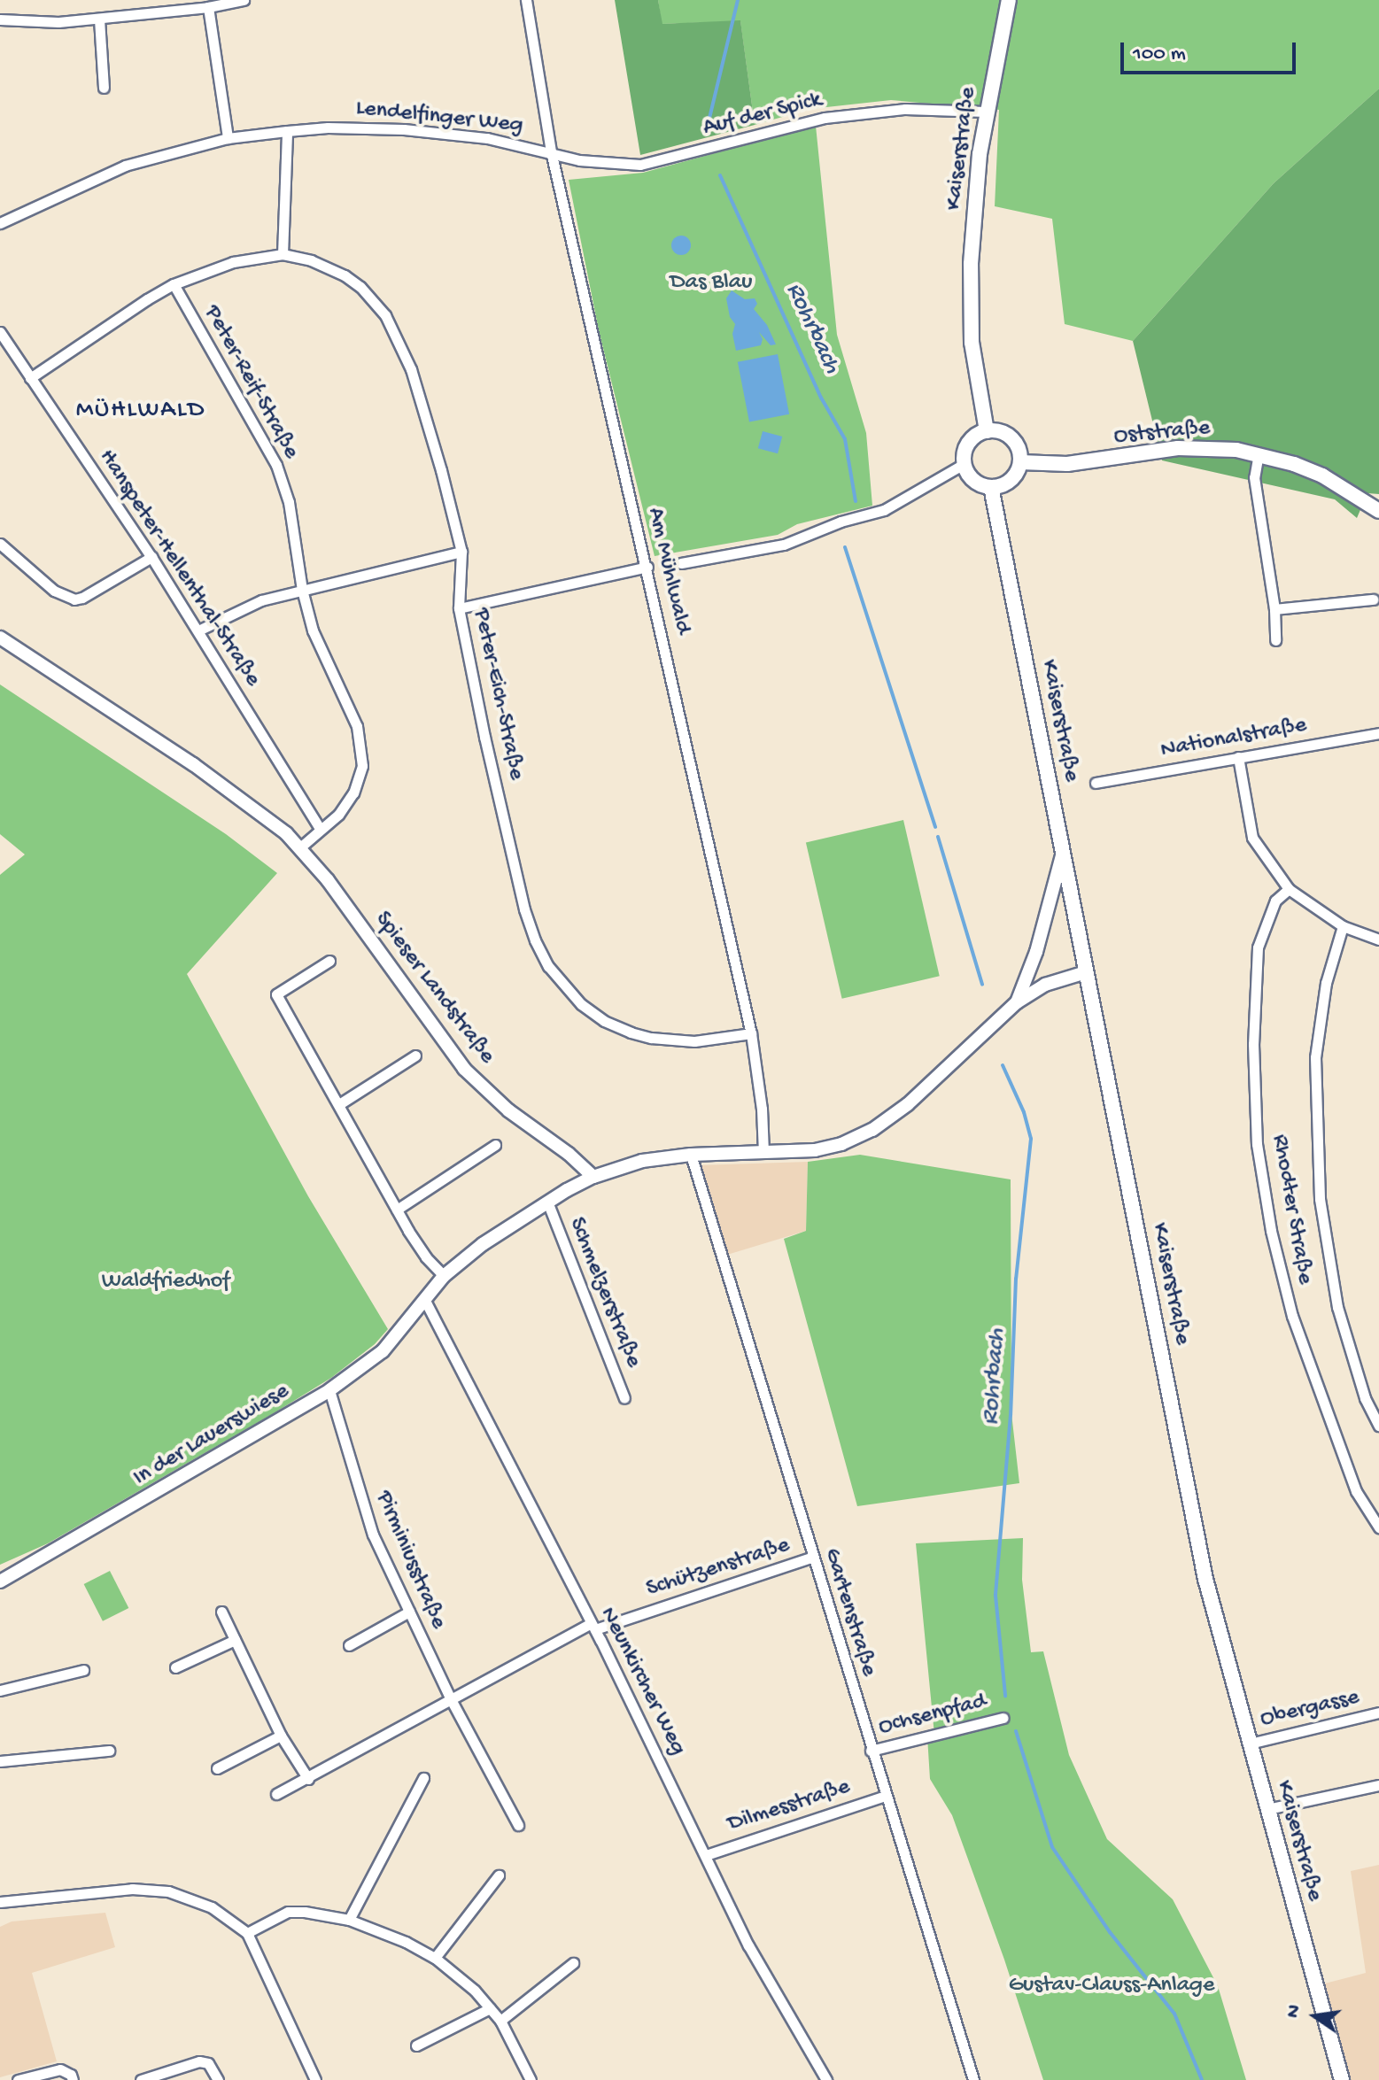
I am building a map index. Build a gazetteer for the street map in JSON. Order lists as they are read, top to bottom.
{
  "streets": {
    "main road": ["Kaiserstraße", "Oststraße"],
    "street": [
      "Auf der Spick",
      "Lendelfinger Weg",
      "Peter-Reif-Straße",
      "Hanspeter-Hellenthal-Straße",
      "Am Mühlwald",
      "Peter-Eich-Straße",
      "Nationalstraße",
      "Spieser Landstraße",
      "Rhodter Straße",
      "Schmelzerstraße",
      "In der Lauerswiese",
      "Pirminiusstraße",
      "Schützenstraße",
      "Gartenstraße",
      "Neunkircher Weg",
      "Obergasse",
      "Ochsenpfad",
      "Dilmesstraße"
    ]
  },
  "crossings": [
    ["Auf der Spick", "Lendelfinger Weg"],
    ["Auf der Spick", "Kaiserstraße"],
    ["Auf der Spick", "Am Mühlwald"],
    ["Lendelfinger Weg", "Am Mühlwald"],
    ["Kaiserstraße", "Oststraße"],
    ["Kaiserstraße", "Obergasse"],
    ["Peter-Reif-Straße", "Hanspeter-Hellenthal-Straße"],
    ["Peter-Reif-Straße", "Peter-Eich-Straße"],
    ["Peter-Reif-Straße", "Spieser Landstraße"],
    ["Hanspeter-Hellenthal-Straße", "Peter-Eich-Straße"],
    ["Am Mühlwald", "Peter-Eich-Straße"],
    ["Spieser Landstraße", "In der Lauerswiese"],
    ["Schmelzerstraße", "In der Lauerswiese"],
    ["In der Lauerswiese", "Pirminiusstraße"],
    ["In der Lauerswiese", "Neunkircher Weg"],
    ["Pirminiusstraße", "Schützenstraße"],
    ["Schützenstraße", "Gartenstraße"],
    ["Schützenstraße", "Neunkircher Weg"],
    ["Gartenstraße", "Ochsenpfad"],
    ["Gartenstraße", "Dilmesstraße"],
    ["Neunkircher Weg", "Dilmesstraße"]
  ],
  "districts": ["MÜHLWALD"],
  "water": ["Rohrbach"],
  "parks": ["Das Blau", "Waldfriedhof", "Gustav-Clauss-Anlage"],
  "scale_bar": "100 m",
  "north": "left"
}
